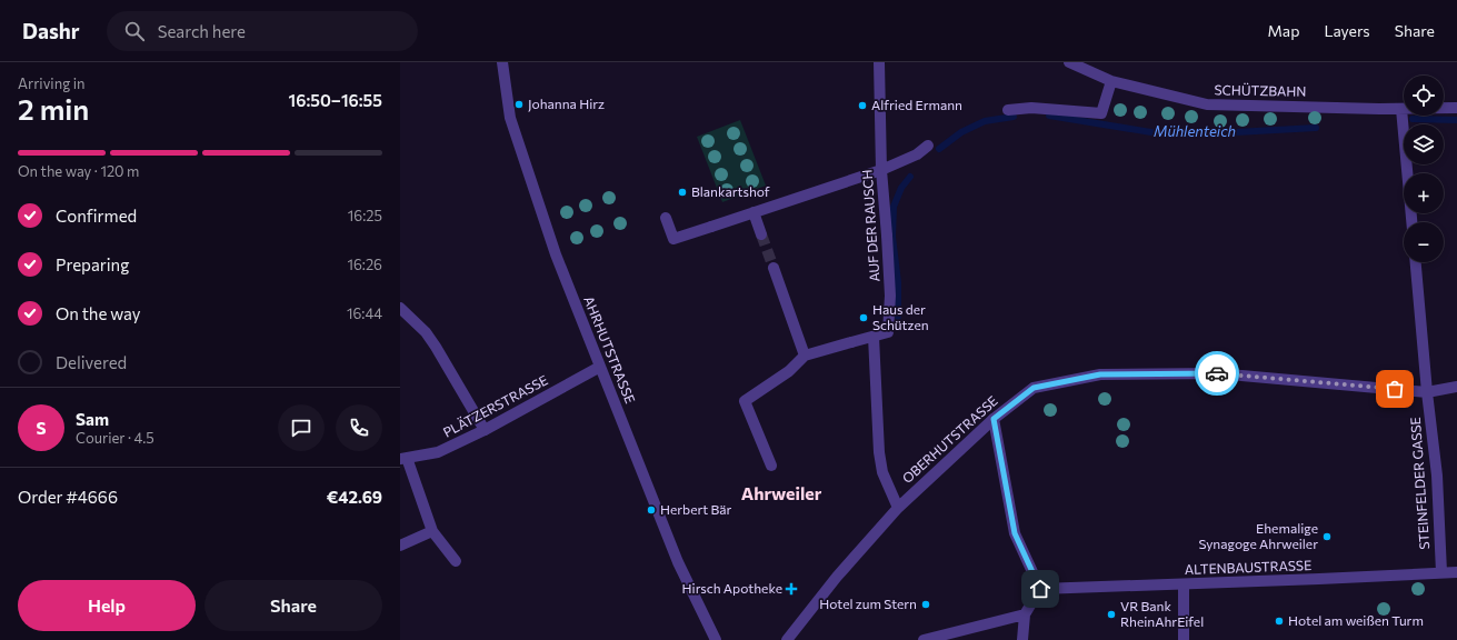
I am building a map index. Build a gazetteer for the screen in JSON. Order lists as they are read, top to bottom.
{
  "streets": {
    "street": [
      "SCHÜTZBAHN",
      "AUF DER RAUSCH",
      "AHRHUTSTRASSE",
      "PLÄTZERSTRASSE",
      "OBERHUTSTRASSE",
      "STEINFELDER GASSE",
      "ALTENBAUSTRASSE"
    ]
  },
  "crossings": [
    ["AHRHUTSTRASSE", "PLÄTZERSTRASSE"],
    ["OBERHUTSTRASSE", "STEINFELDER GASSE"],
    ["STEINFELDER GASSE", "ALTENBAUSTRASSE"]
  ],
  "districts": ["Ahrweiler"],
  "water": ["Mühlenteich"],
  "places": {
    "other": [
      "Johanna Hirz",
      "Alfried Ermann",
      "Blankartshof",
      "Haus der Schützen",
      "Herbert Bär",
      "Ehemalige Synagoge Ahrweiler",
      "Hotel zum Stern",
      "VR Bank RheinAhrEifel",
      "Hotel am weißen Turm"
    ],
    "health": ["Hirsch Apotheke"]
  },
  "page": {
    "header": "Dashr",
    "search": "Search here",
    "nav": ["Map", "Layers", "Share"],
    "heading": ["2 min", "Arriving in", "16:50–16:55"],
    "panel": [
      "Sam",
      "Courier · 4.5",
      "Order #4666",
      "€42.69"
    ],
    "map_buttons": ["+", "−"],
    "bar": "On the way · 120 m",
    "list": [
      ["Confirmed", "16:25"],
      ["Preparing", "16:26"],
      ["On the way", "16:44"],
      "Delivered"
    ],
    "round": "S",
    "buttons": ["Help", "Share"]
  }
}
